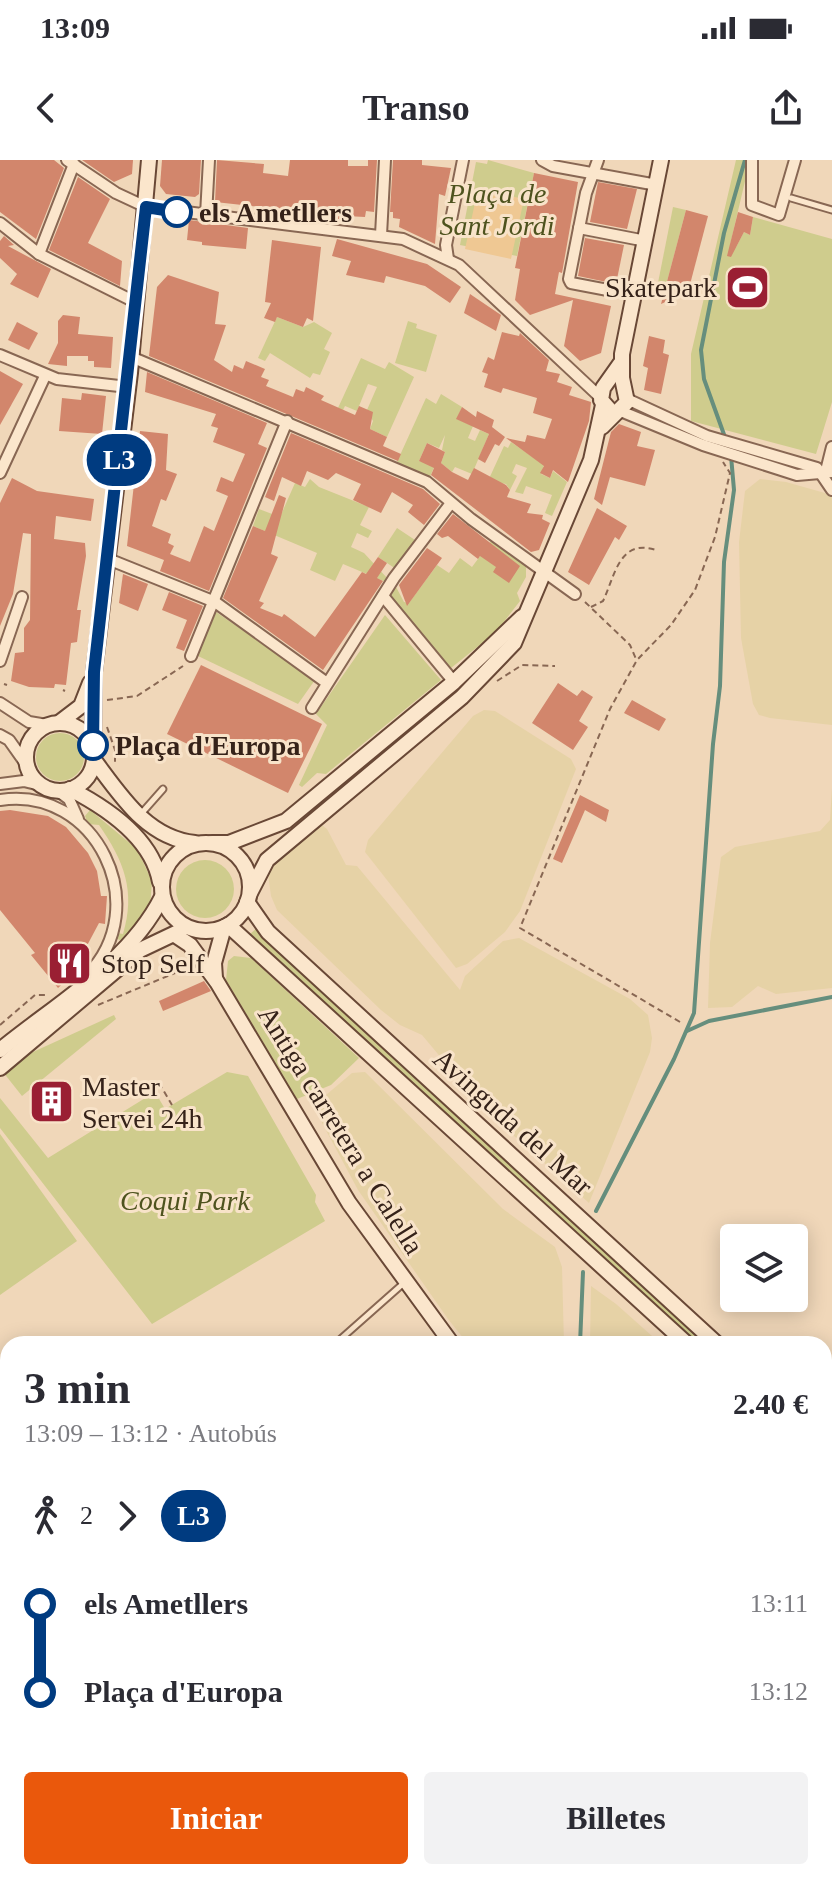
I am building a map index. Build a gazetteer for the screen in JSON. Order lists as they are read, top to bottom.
{
  "streets": {
    "street": ["Avinguda del Mar", "Antiga carretera a Calella"]
  },
  "crossings": [
    ["Avinguda del Mar", "Antiga carretera a Calella"]
  ],
  "parks": ["Plaça de Sant Jordi", "Coqui Park"],
  "places": {
    "other": ["els Ametllers", "Plaça d'Europa"],
    "sports": ["Skatepark"],
    "restaurant": ["Stop Self"],
    "building": ["Master Servei 24h"]
  },
  "lines": ["bus line L3"],
  "page": {
    "status": "13:09",
    "header": "Transo",
    "on_map": "L3",
    "heading": ["3 min", "13:09 – 13:12 · Autobús", "2.40 €"],
    "legs": ["2", "L3"],
    "list": [
      {
        "name": "els Ametllers",
        "value": "13:11"
      },
      {
        "name": "Plaça d'Europa",
        "value": "13:12"
      }
    ],
    "buttons": ["Iniciar", "Billetes"]
  }
}
